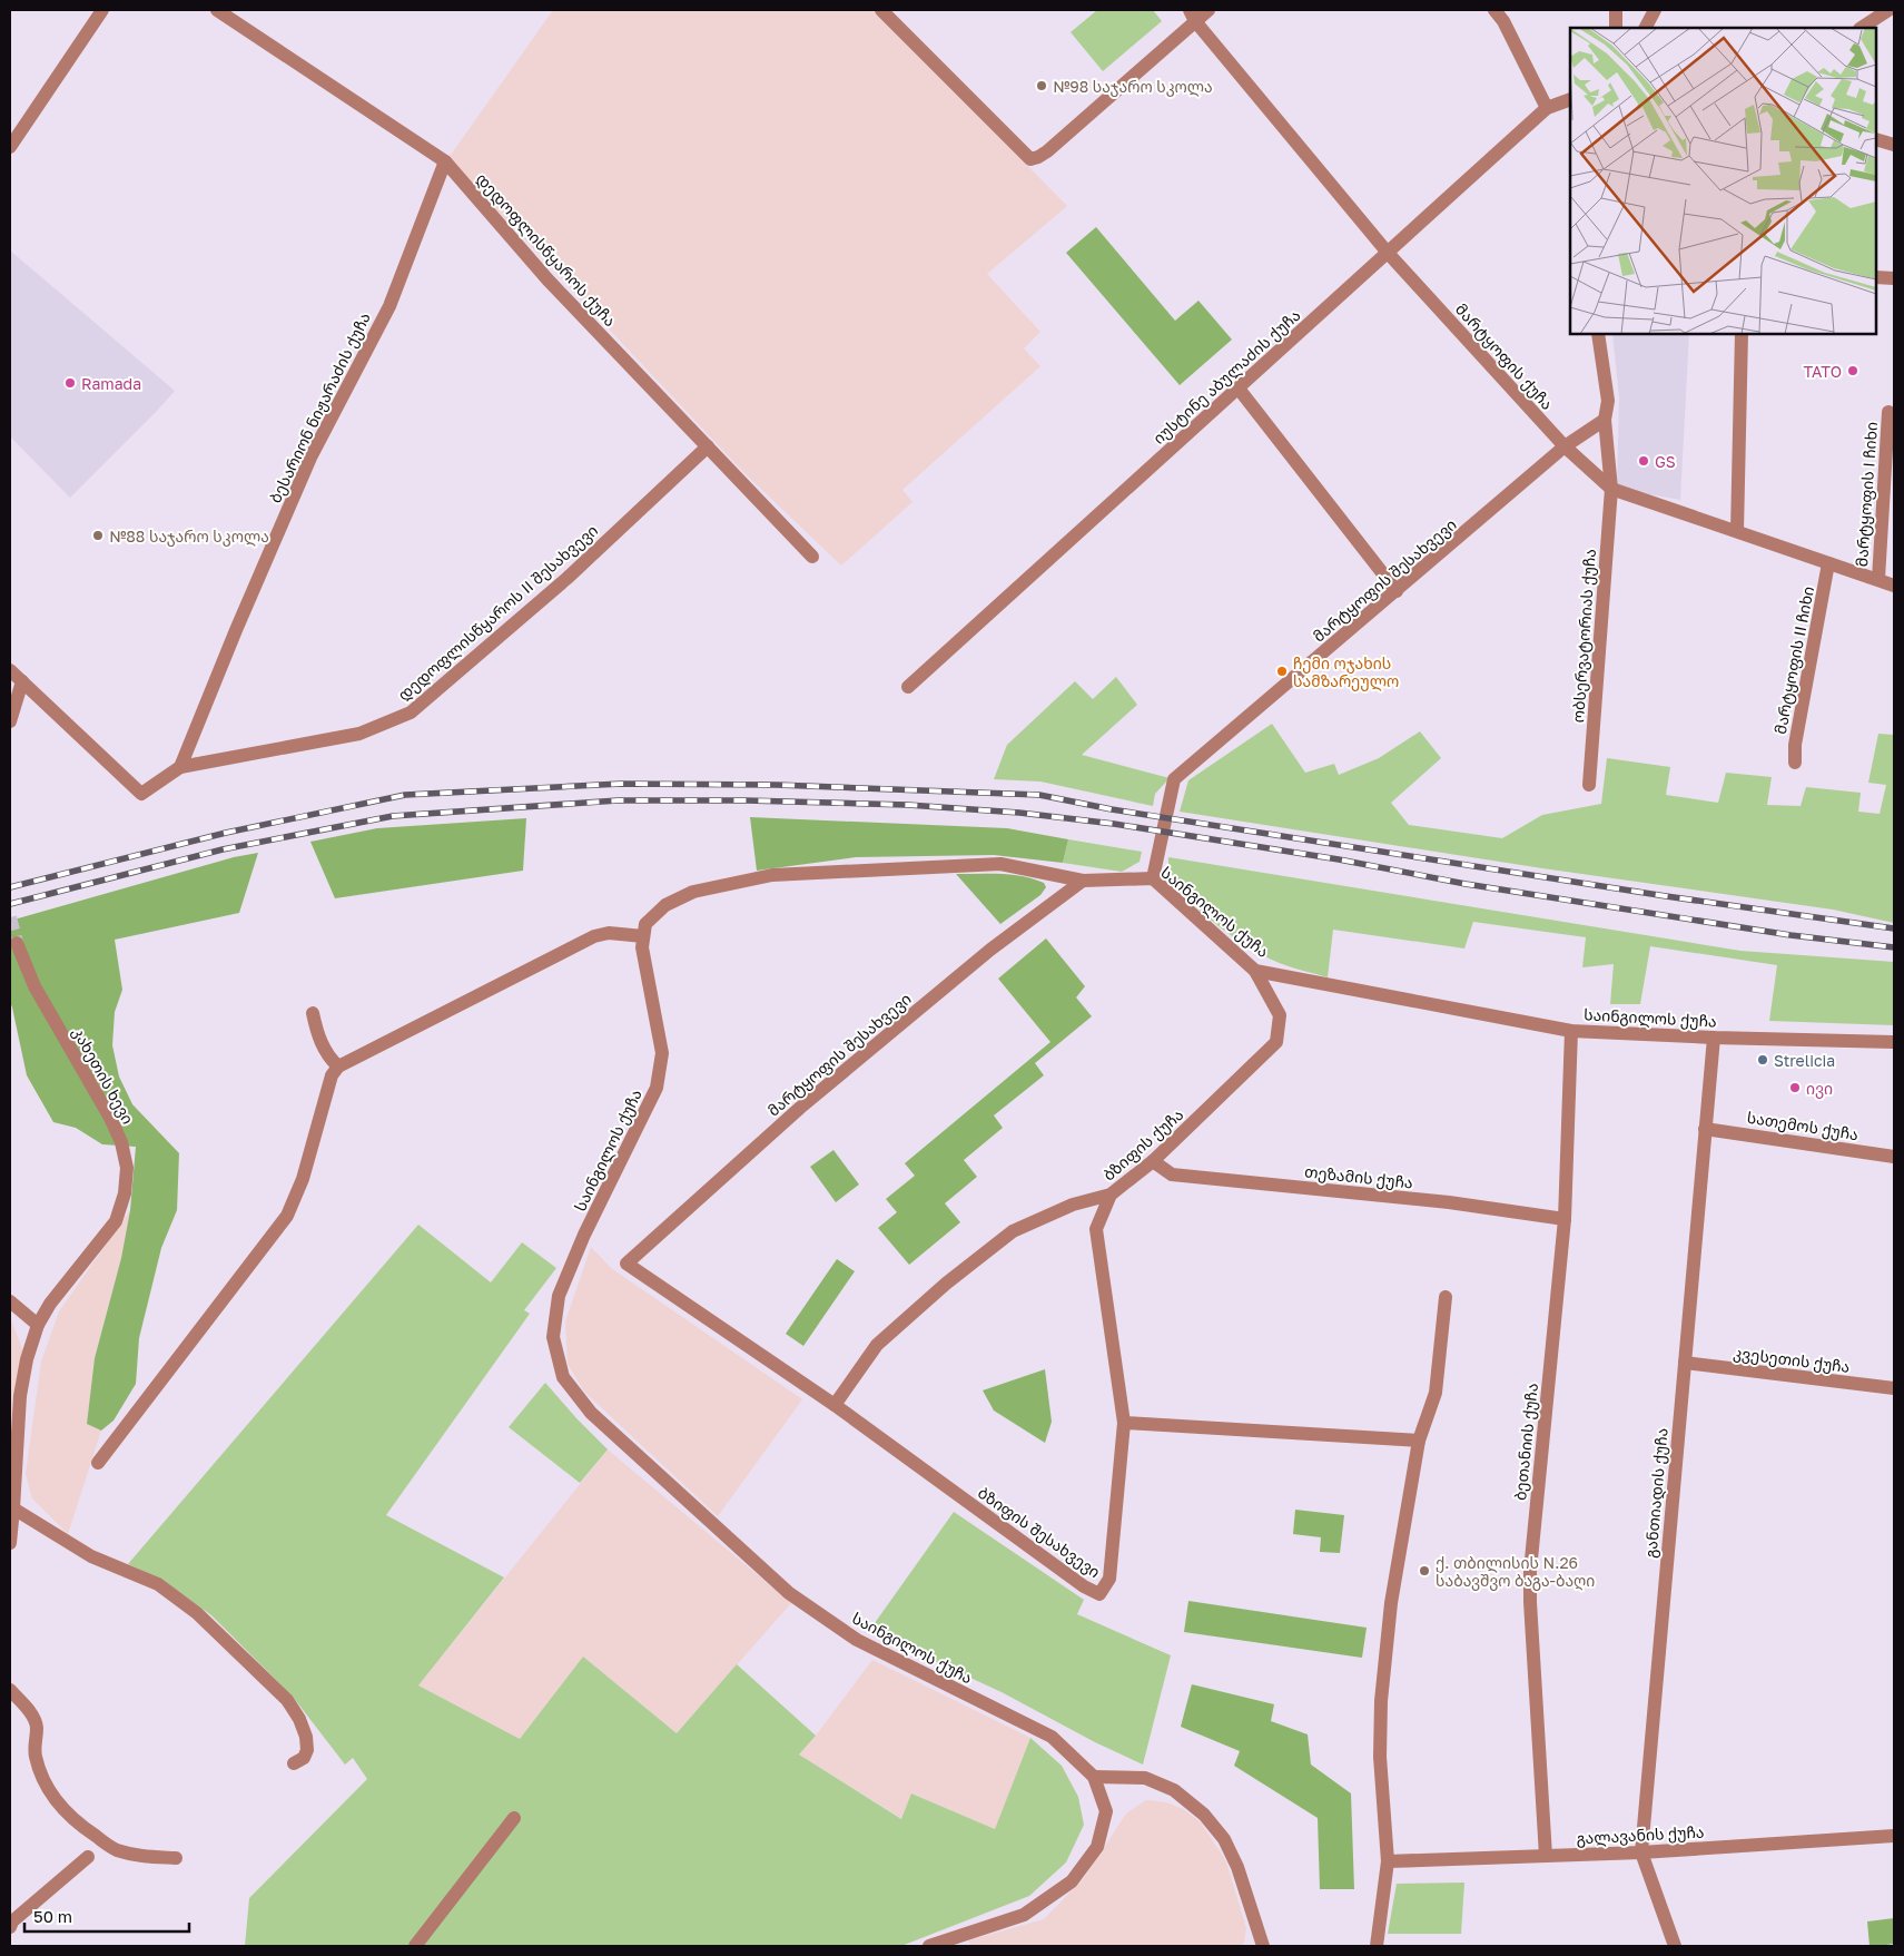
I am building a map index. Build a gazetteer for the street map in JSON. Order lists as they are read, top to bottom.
{
  "streets": {
    "street": [
      "დედოფლისწყაროს ქუჩა",
      "მარტყოფის ქუჩა",
      "იუსტინე აბულაძის ქუჩა",
      "ბესარიონ ნიჟარაძის ქუჩა",
      "მარტყოფის I ჩიხი",
      "მარტყოფის შესახვევი",
      "დედოფლისწყაროს II შესახვევი",
      "ობსერვატორიას ქუჩა",
      "მარტყოფის II ჩიხი",
      "საინგილოს ქუჩა",
      "კახეთის ხევი",
      "სათემოს ქუჩა",
      "ბზიფის ქუჩა",
      "თეზამის ქუჩა",
      "კვესეთის ქუჩა",
      "ბეთანიის ქუჩა",
      "განთიადის ქუჩა",
      "ბზიფის შესახვევი",
      "გალავანის ქუჩა"
    ]
  },
  "crossings": [
    ["დედოფლისწყაროს ქუჩა", "ბესარიონ ნიჟარაძის ქუჩა"],
    ["დედოფლისწყაროს ქუჩა", "დედოფლისწყაროს II შესახვევი"],
    ["მარტყოფის ქუჩა", "იუსტინე აბულაძის ქუჩა"],
    ["მარტყოფის ქუჩა", "მარტყოფის I ჩიხი"],
    ["მარტყოფის ქუჩა", "მარტყოფის შესახვევი"],
    ["მარტყოფის ქუჩა", "ობსერვატორიას ქუჩა"],
    ["მარტყოფის ქუჩა", "მარტყოფის II ჩიხი"],
    ["ბესარიონ ნიჟარაძის ქუჩა", "დედოფლისწყაროს II შესახვევი"],
    ["მარტყოფის შესახვევი", "ობსერვატორიას ქუჩა"],
    ["მარტყოფის შესახვევი", "საინგილოს ქუჩა"],
    ["მარტყოფის შესახვევი", "ბზიფის შესახვევი"],
    ["საინგილოს ქუჩა", "ბზიფის ქუჩა"],
    ["საინგილოს ქუჩა", "ბეთანიის ქუჩა"],
    ["საინგილოს ქუჩა", "განთიადის ქუჩა"],
    ["სათემოს ქუჩა", "განთიადის ქუჩა"],
    ["ბზიფის ქუჩა", "თეზამის ქუჩა"],
    ["ბზიფის ქუჩა", "ბზიფის შესახვევი"],
    ["თეზამის ქუჩა", "ბეთანიის ქუჩა"],
    ["კვესეთის ქუჩა", "განთიადის ქუჩა"],
    ["ბეთანიის ქუჩა", "გალავანის ქუჩა"],
    ["განთიადის ქუჩა", "გალავანის ქუჩა"]
  ],
  "places": [
    "№98 საჯარო სკოლა",
    "TATO",
    "Ramada",
    "GS",
    "№88 საჯარო სკოლა",
    "ჩემი ოჯახის სამზარეულო",
    "Strelicia",
    "ივი",
    "ქ. თბილისის N.26 საბავშვო ბაგა-ბაღი"
  ],
  "scale_bar": "50 m"
}
